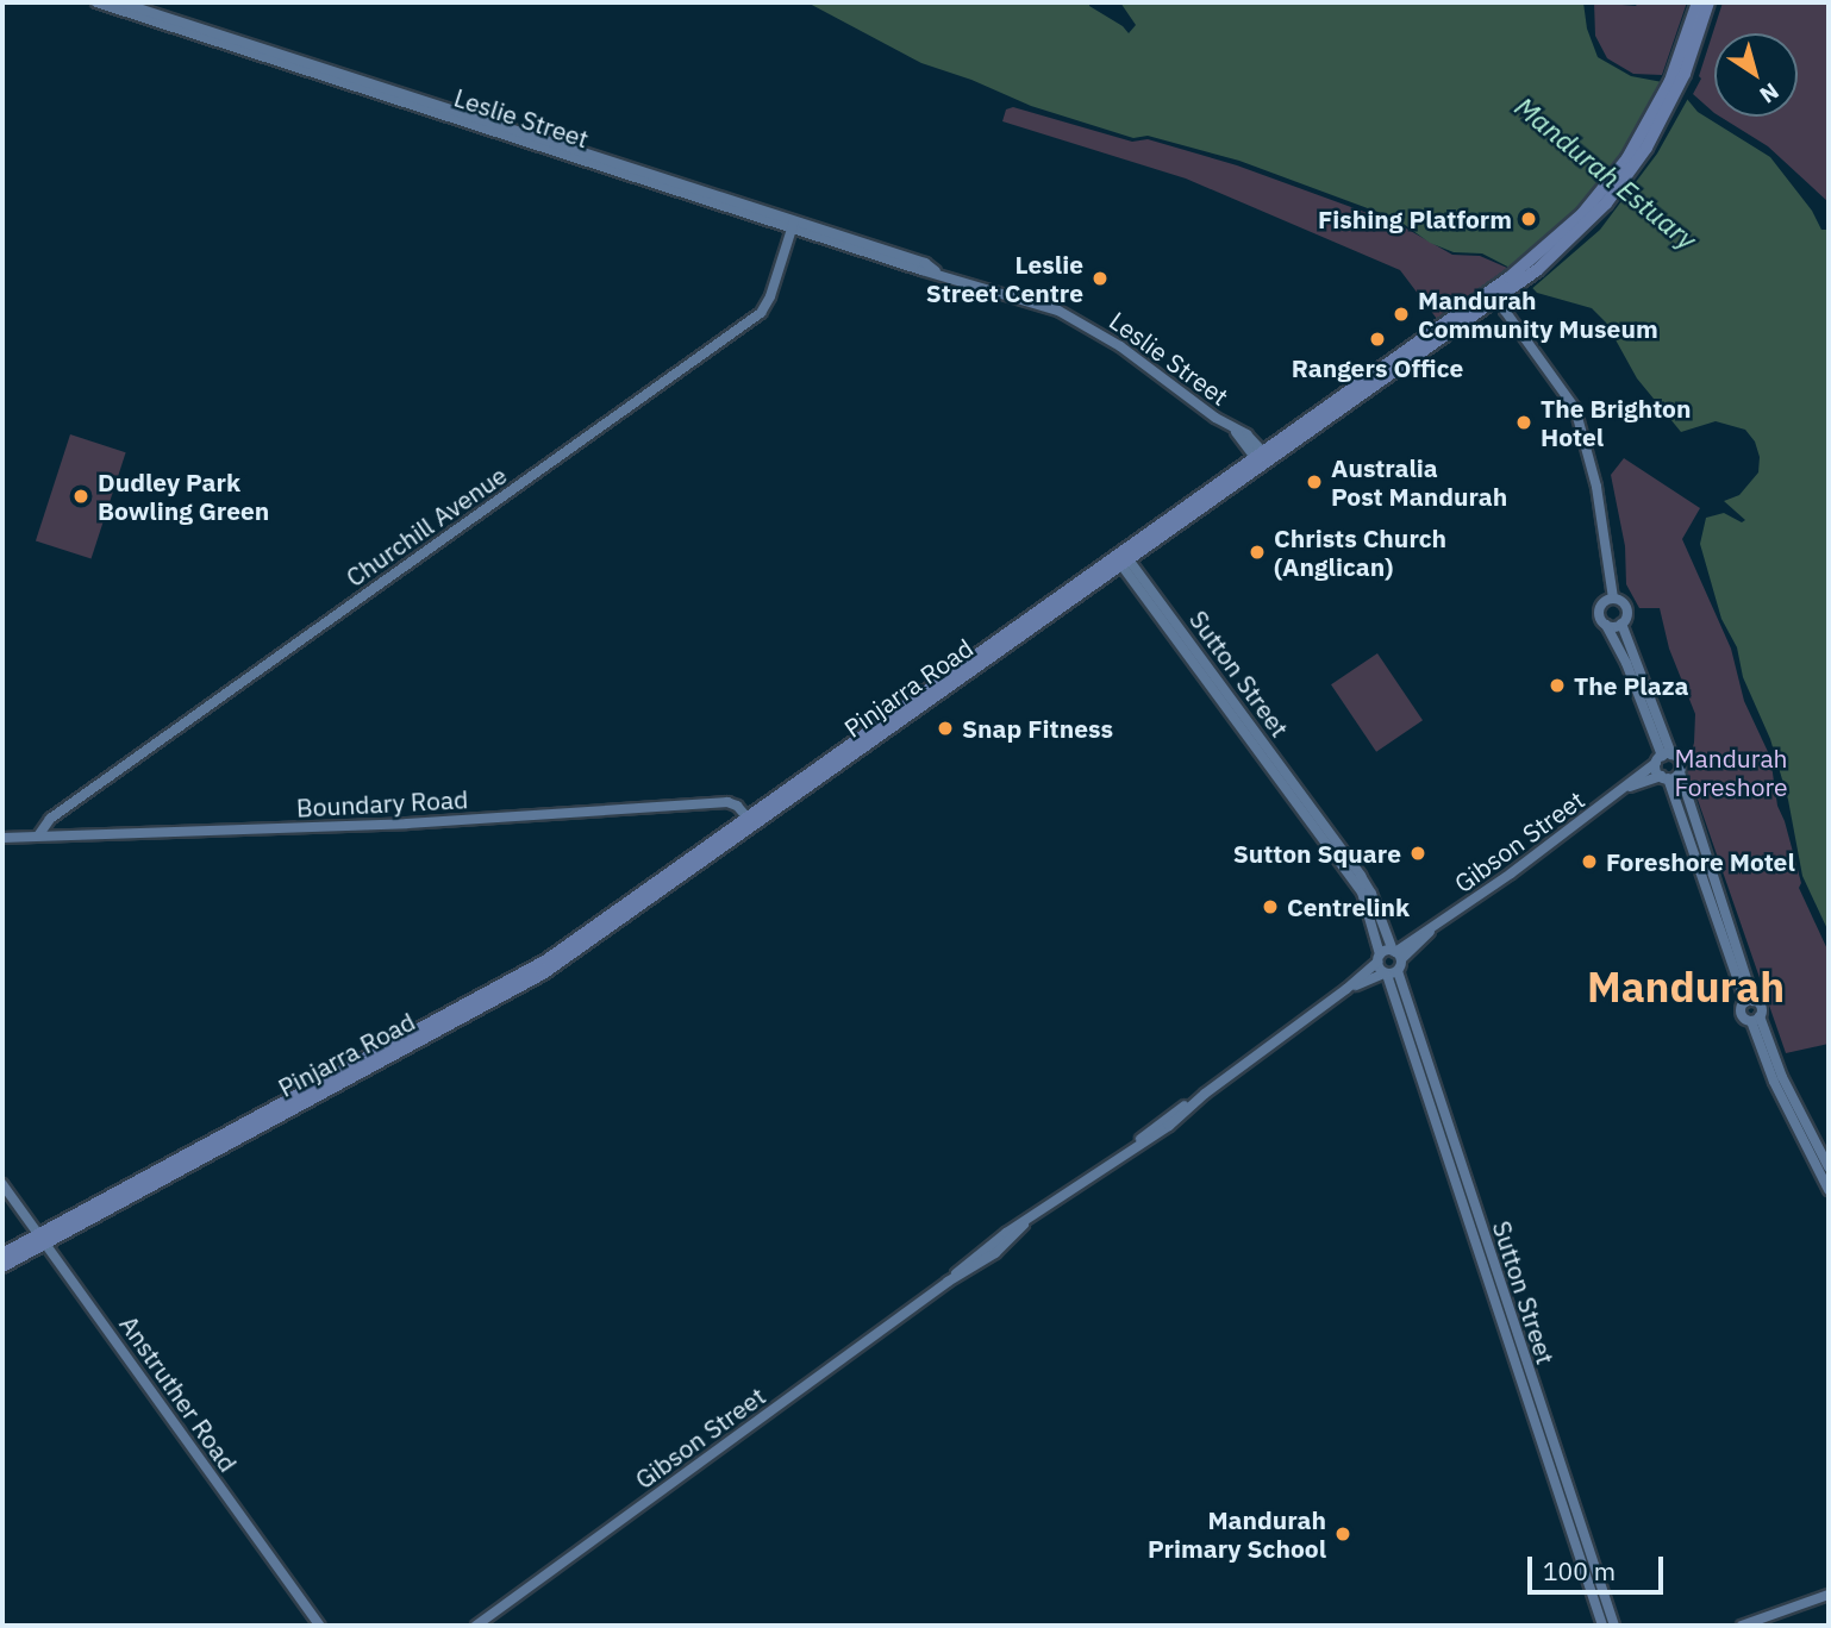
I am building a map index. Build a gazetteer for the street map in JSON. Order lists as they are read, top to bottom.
{
  "streets": {
    "main road": ["Pinjarra Road"],
    "street": [
      "Leslie Street",
      "Churchill Avenue",
      "Sutton Street",
      "Boundary Road",
      "Gibson Street",
      "Anstruther Road"
    ]
  },
  "crossings": [
    ["Leslie Street", "Churchill Avenue"],
    ["Leslie Street", "Pinjarra Road"],
    ["Churchill Avenue", "Boundary Road"],
    ["Sutton Street", "Pinjarra Road"],
    ["Sutton Street", "Gibson Street"],
    ["Pinjarra Road", "Boundary Road"],
    ["Pinjarra Road", "Anstruther Road"]
  ],
  "districts": ["Mandurah"],
  "water": ["Mandurah Estuary"],
  "parks": ["Mandurah Foreshore"],
  "places": [
    "Fishing Platform",
    "Leslie Street Centre",
    "Mandurah Community Museum",
    "Rangers Office",
    "The Brighton Hotel",
    "Australia Post Mandurah",
    "Dudley Park Bowling Green",
    "Christs Church (Anglican)",
    "The Plaza",
    "Snap Fitness",
    "Sutton Square",
    "Foreshore Motel",
    "Centrelink",
    "Mandurah Primary School"
  ],
  "scale_bar": "100 m",
  "north": "bottom right"
}
